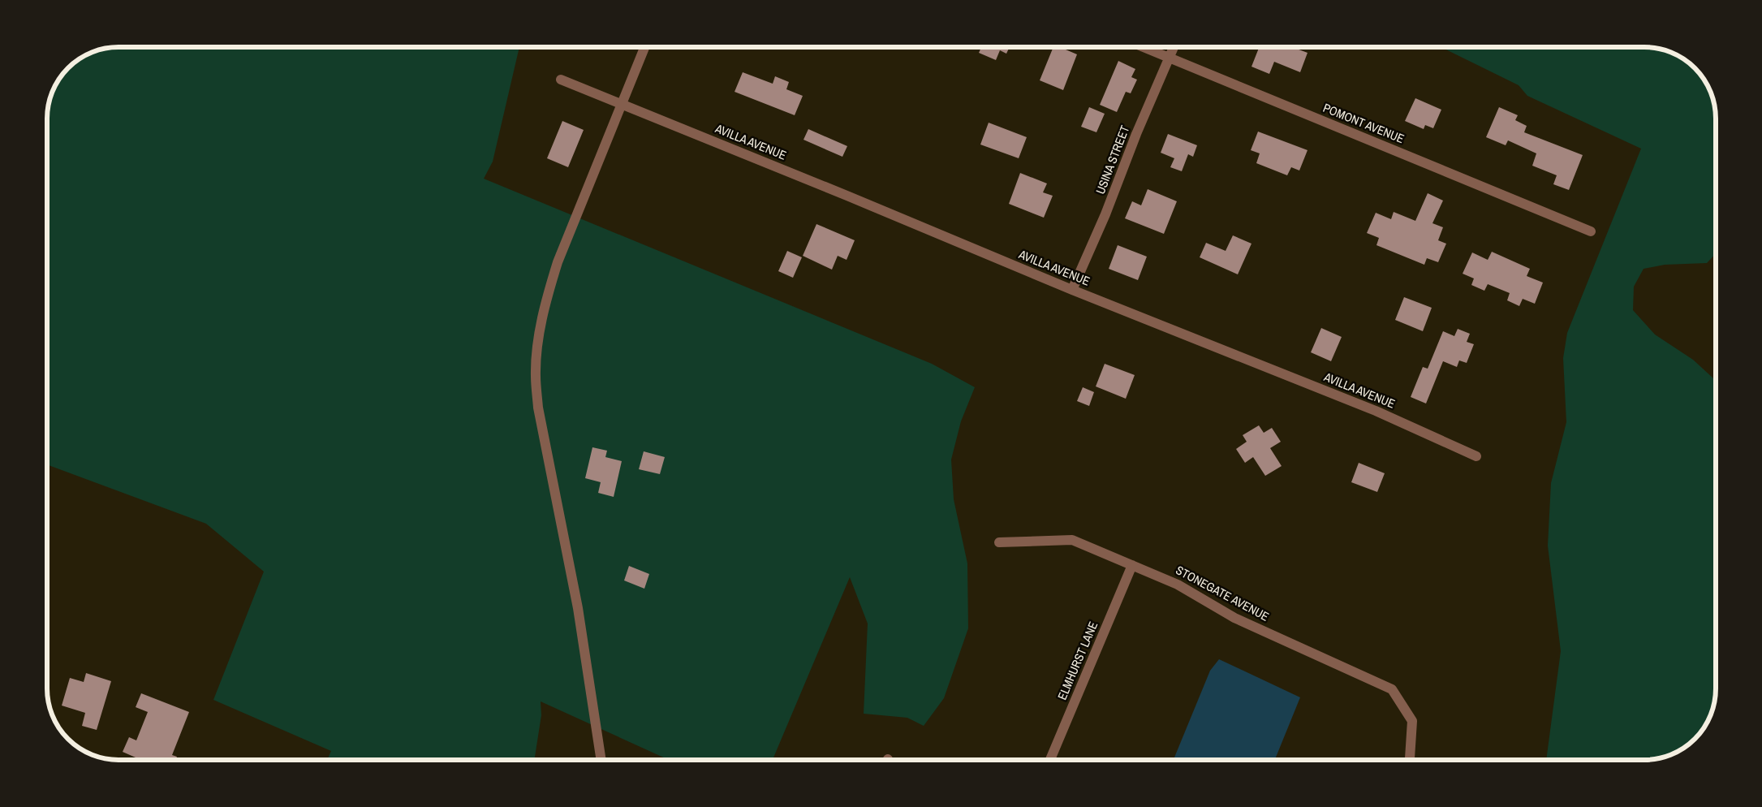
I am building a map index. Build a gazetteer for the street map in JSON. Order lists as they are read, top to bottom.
{
  "streets": {
    "street": [
      "POMONT AVENUE",
      "AVILLA AVENUE",
      "USINA STREET",
      "STONEGATE AVENUE",
      "ELMHURST LANE"
    ]
  },
  "crossings": [
    ["POMONT AVENUE", "USINA STREET"],
    ["AVILLA AVENUE", "USINA STREET"],
    ["STONEGATE AVENUE", "ELMHURST LANE"]
  ]
}
